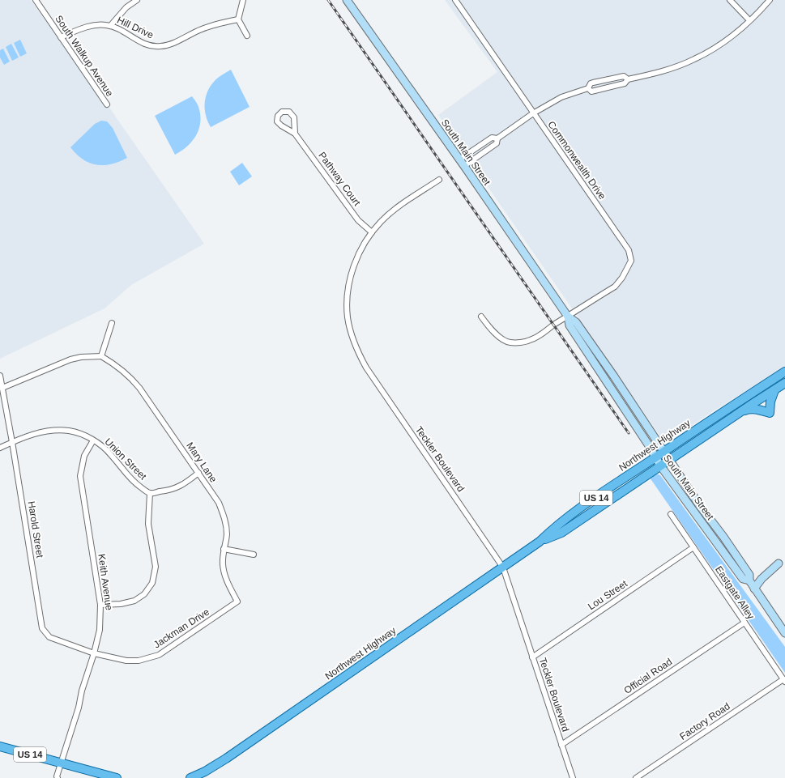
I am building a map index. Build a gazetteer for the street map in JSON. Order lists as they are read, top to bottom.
{
  "streets": {
    "main road": ["Northwest Highway", "US 14"],
    "street": [
      "Hill Drive",
      "South Walkup Avenue",
      "South Main Street",
      "Commonwealth Drive",
      "Pathway Court",
      "Union Street",
      "Teckler Boulevard",
      "Mary Lane",
      "Harold Street",
      "Keith Avenue",
      "Eastgate Alley",
      "Lou Street",
      "Jackman Drive",
      "Official Road",
      "Factory Road"
    ]
  },
  "crossings": [
    ["Hill Drive", "South Walkup Avenue"],
    ["South Main Street", "Commonwealth Drive"],
    ["South Main Street", "Northwest Highway"],
    ["Pathway Court", "Teckler Boulevard"],
    ["Northwest Highway", "Teckler Boulevard"],
    ["Union Street", "Mary Lane"],
    ["Union Street", "Harold Street"],
    ["Union Street", "Keith Avenue"],
    ["Teckler Boulevard", "Lou Street"],
    ["Teckler Boulevard", "Official Road"],
    ["Mary Lane", "Jackman Drive"],
    ["US 14", "Keith Avenue"],
    ["Harold Street", "Keith Avenue"],
    ["Harold Street", "Jackman Drive"],
    ["Keith Avenue", "Jackman Drive"],
    ["Eastgate Alley", "Lou Street"],
    ["Eastgate Alley", "Official Road"],
    ["Eastgate Alley", "Factory Road"]
  ]
}
